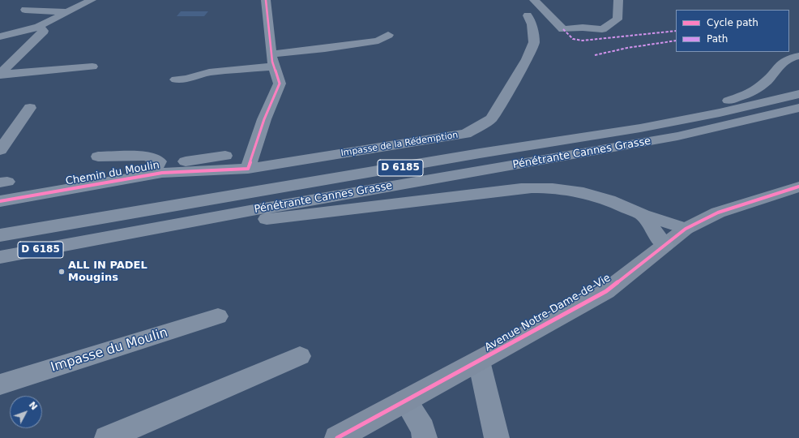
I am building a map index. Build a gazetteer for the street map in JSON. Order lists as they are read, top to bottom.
{
  "streets": {
    "main road": [
      "Impasse de la Rédemption",
      "Pénétrante Cannes Grasse",
      "D 6185",
      "Chemin du Moulin",
      "Avenue Notre-Dame-de-Vie",
      "Impasse du Moulin"
    ]
  },
  "crossings": [
    ["Impasse de la Rédemption", "Chemin du Moulin"]
  ],
  "places": ["ALL IN PADEL Mougins"],
  "legend": ["Cycle path", "Path"],
  "north": "top right"
}
